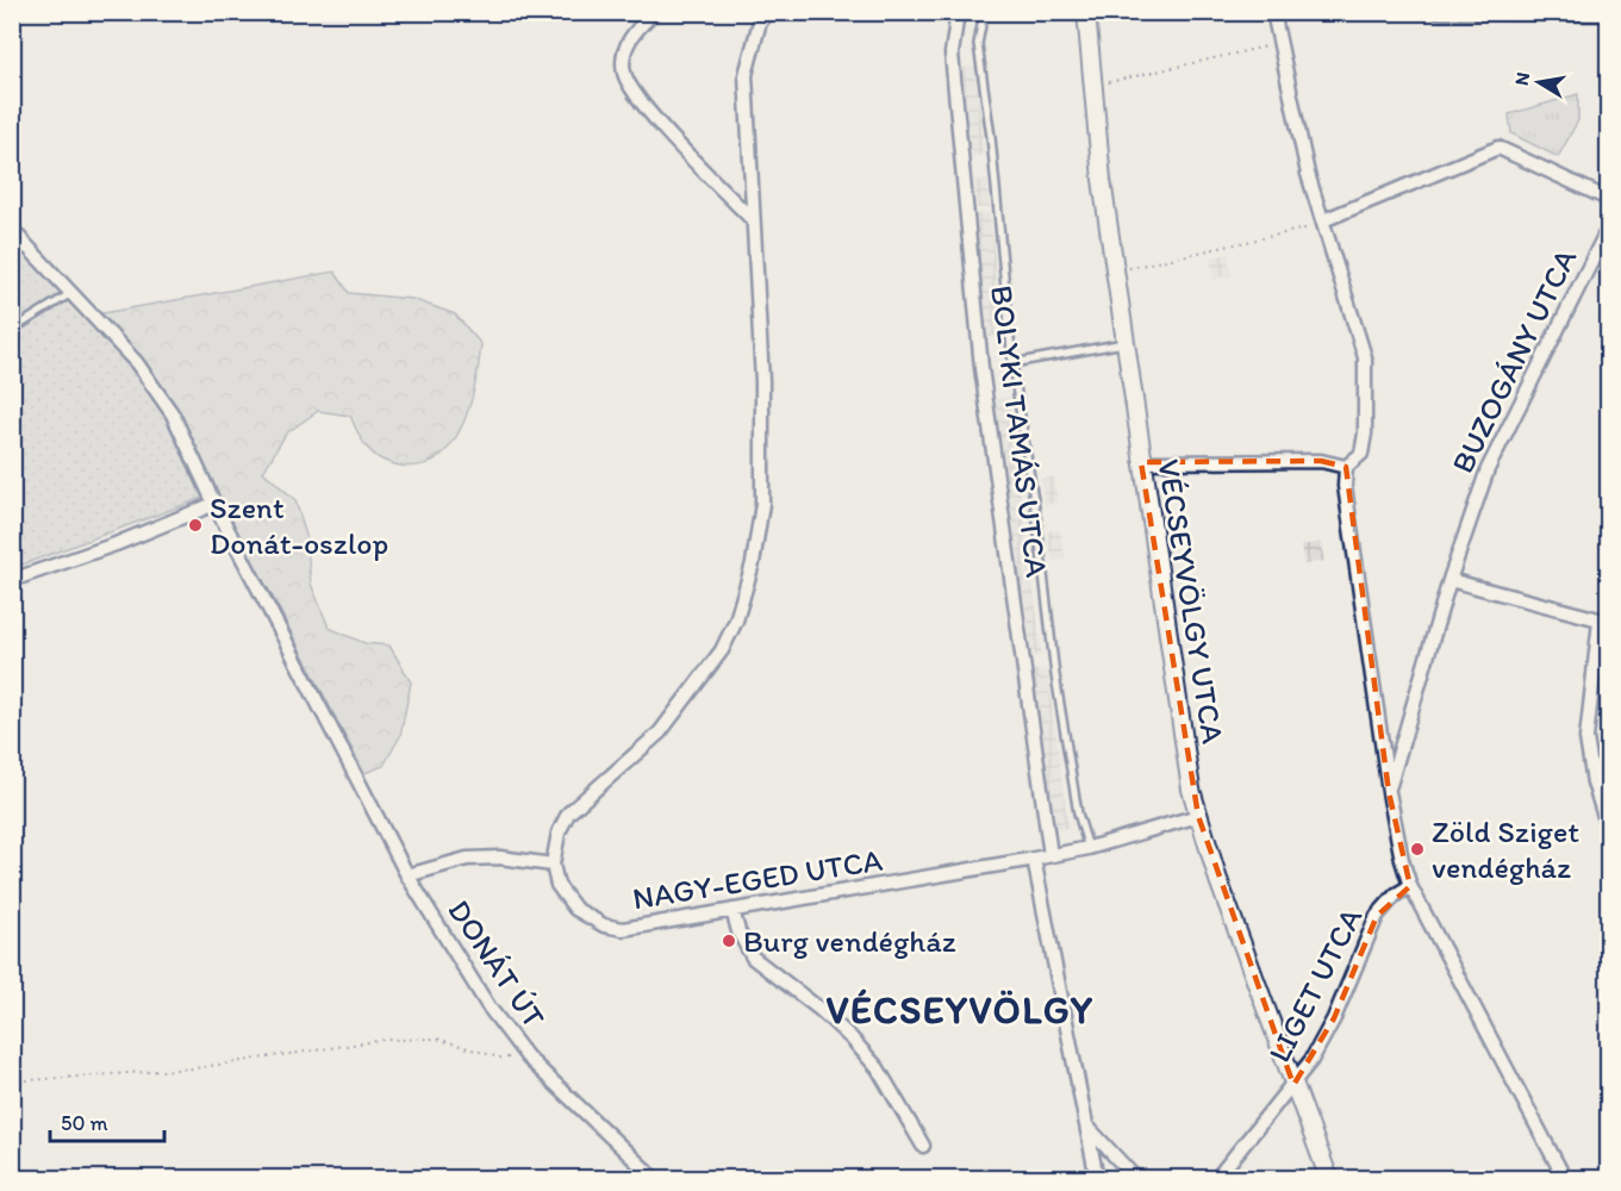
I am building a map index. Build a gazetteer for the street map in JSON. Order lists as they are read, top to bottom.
{
  "streets": {
    "main road": ["VÉCSEYVÖLGY UTCA"],
    "street": [
      "BUZOGÁNY UTCA",
      "BOLYKI TAMÁS UTCA",
      "NAGY-EGED UTCA",
      "DONÁT ÚT",
      "LIGET UTCA"
    ]
  },
  "crossings": [
    ["BOLYKI TAMÁS UTCA", "NAGY-EGED UTCA"],
    ["VÉCSEYVÖLGY UTCA", "NAGY-EGED UTCA"],
    ["VÉCSEYVÖLGY UTCA", "LIGET UTCA"],
    ["NAGY-EGED UTCA", "DONÁT ÚT"]
  ],
  "districts": ["VÉCSEYVÖLGY"],
  "places": ["Szent Donát-oszlop", "Zöld Sziget vendégház", "Burg vendégház"],
  "scale_bar": "50 m",
  "north": "left"
}
